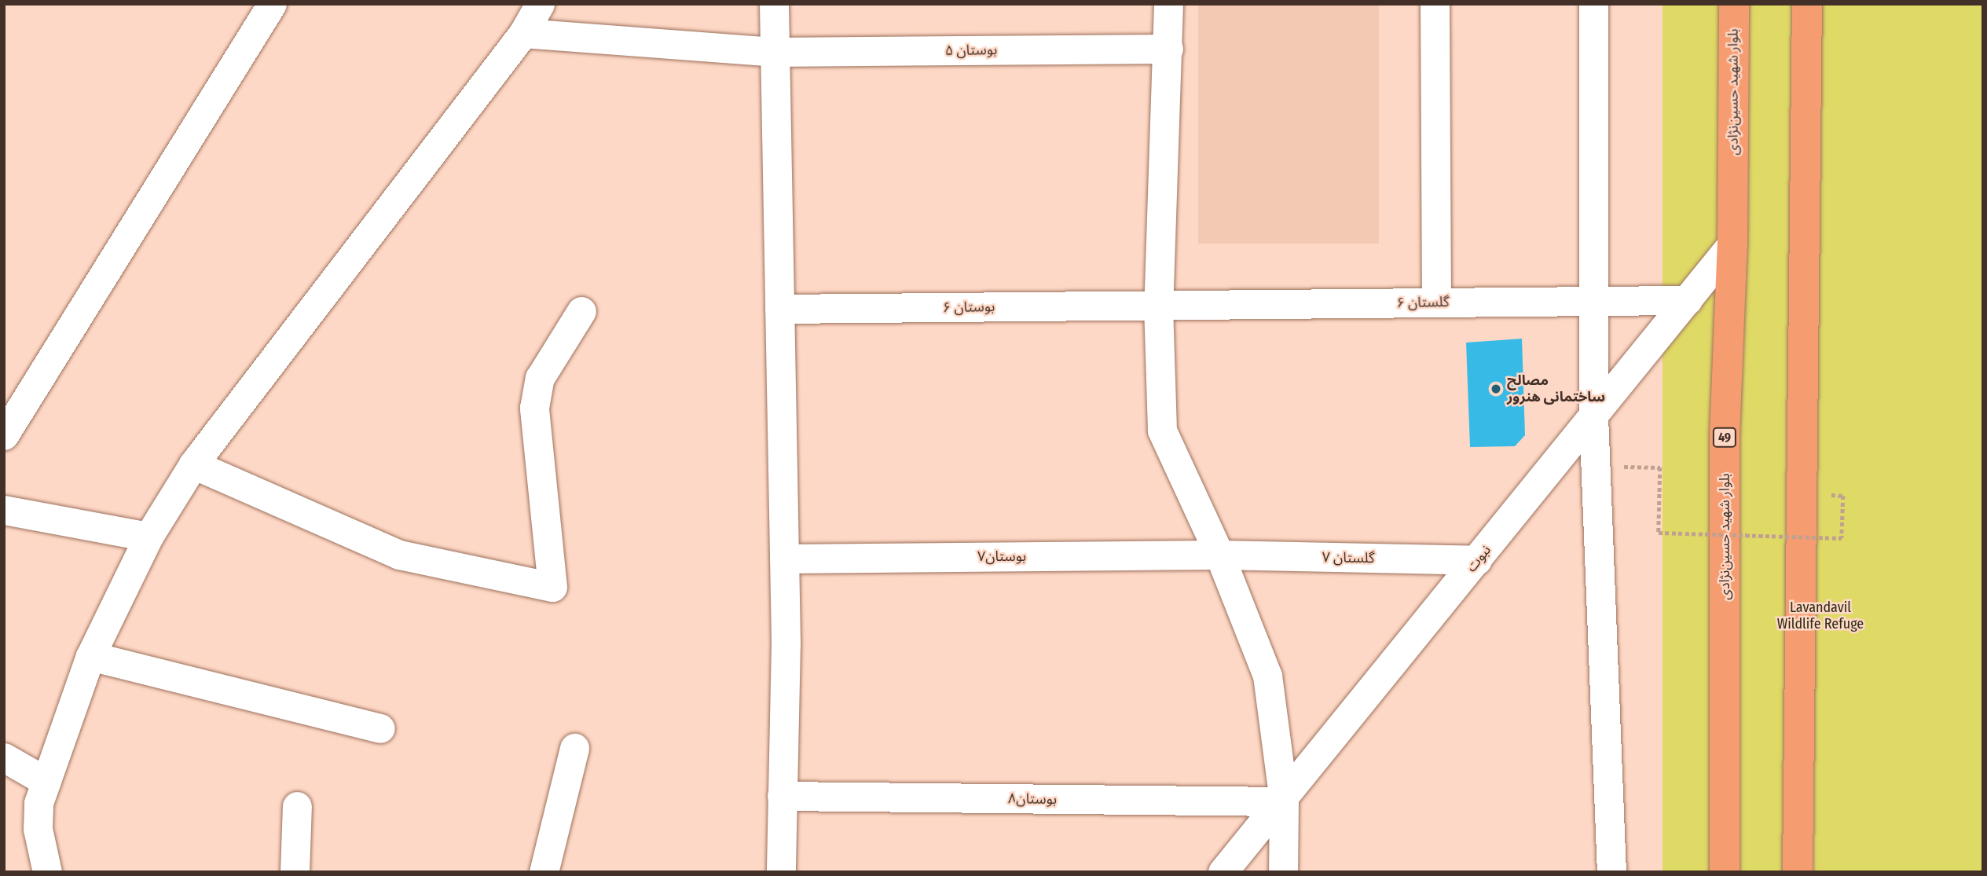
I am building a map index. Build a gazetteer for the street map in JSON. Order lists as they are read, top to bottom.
{
  "streets": {
    "highway": ["بلوار شهید حسین‌نژادی", "49"],
    "street": [
      "بوستان ۵",
      "گلستان ۶",
      "بوستان ۶",
      "بوستان۷",
      "گلستان ۷",
      "نبوت",
      "بوستان۸"
    ]
  },
  "crossings": [
    ["بلوار شهید حسین‌نژادی", "نبوت"],
    ["گلستان ۶", "بوستان ۶"],
    ["گلستان ۶", "نبوت"],
    ["بوستان۷", "گلستان ۷"],
    ["گلستان ۷", "نبوت"],
    ["نبوت", "بوستان۸"]
  ],
  "parks": ["Lavandavil Wildlife Refuge"],
  "places": ["مصالح ساختمانی هنرور"]
}
